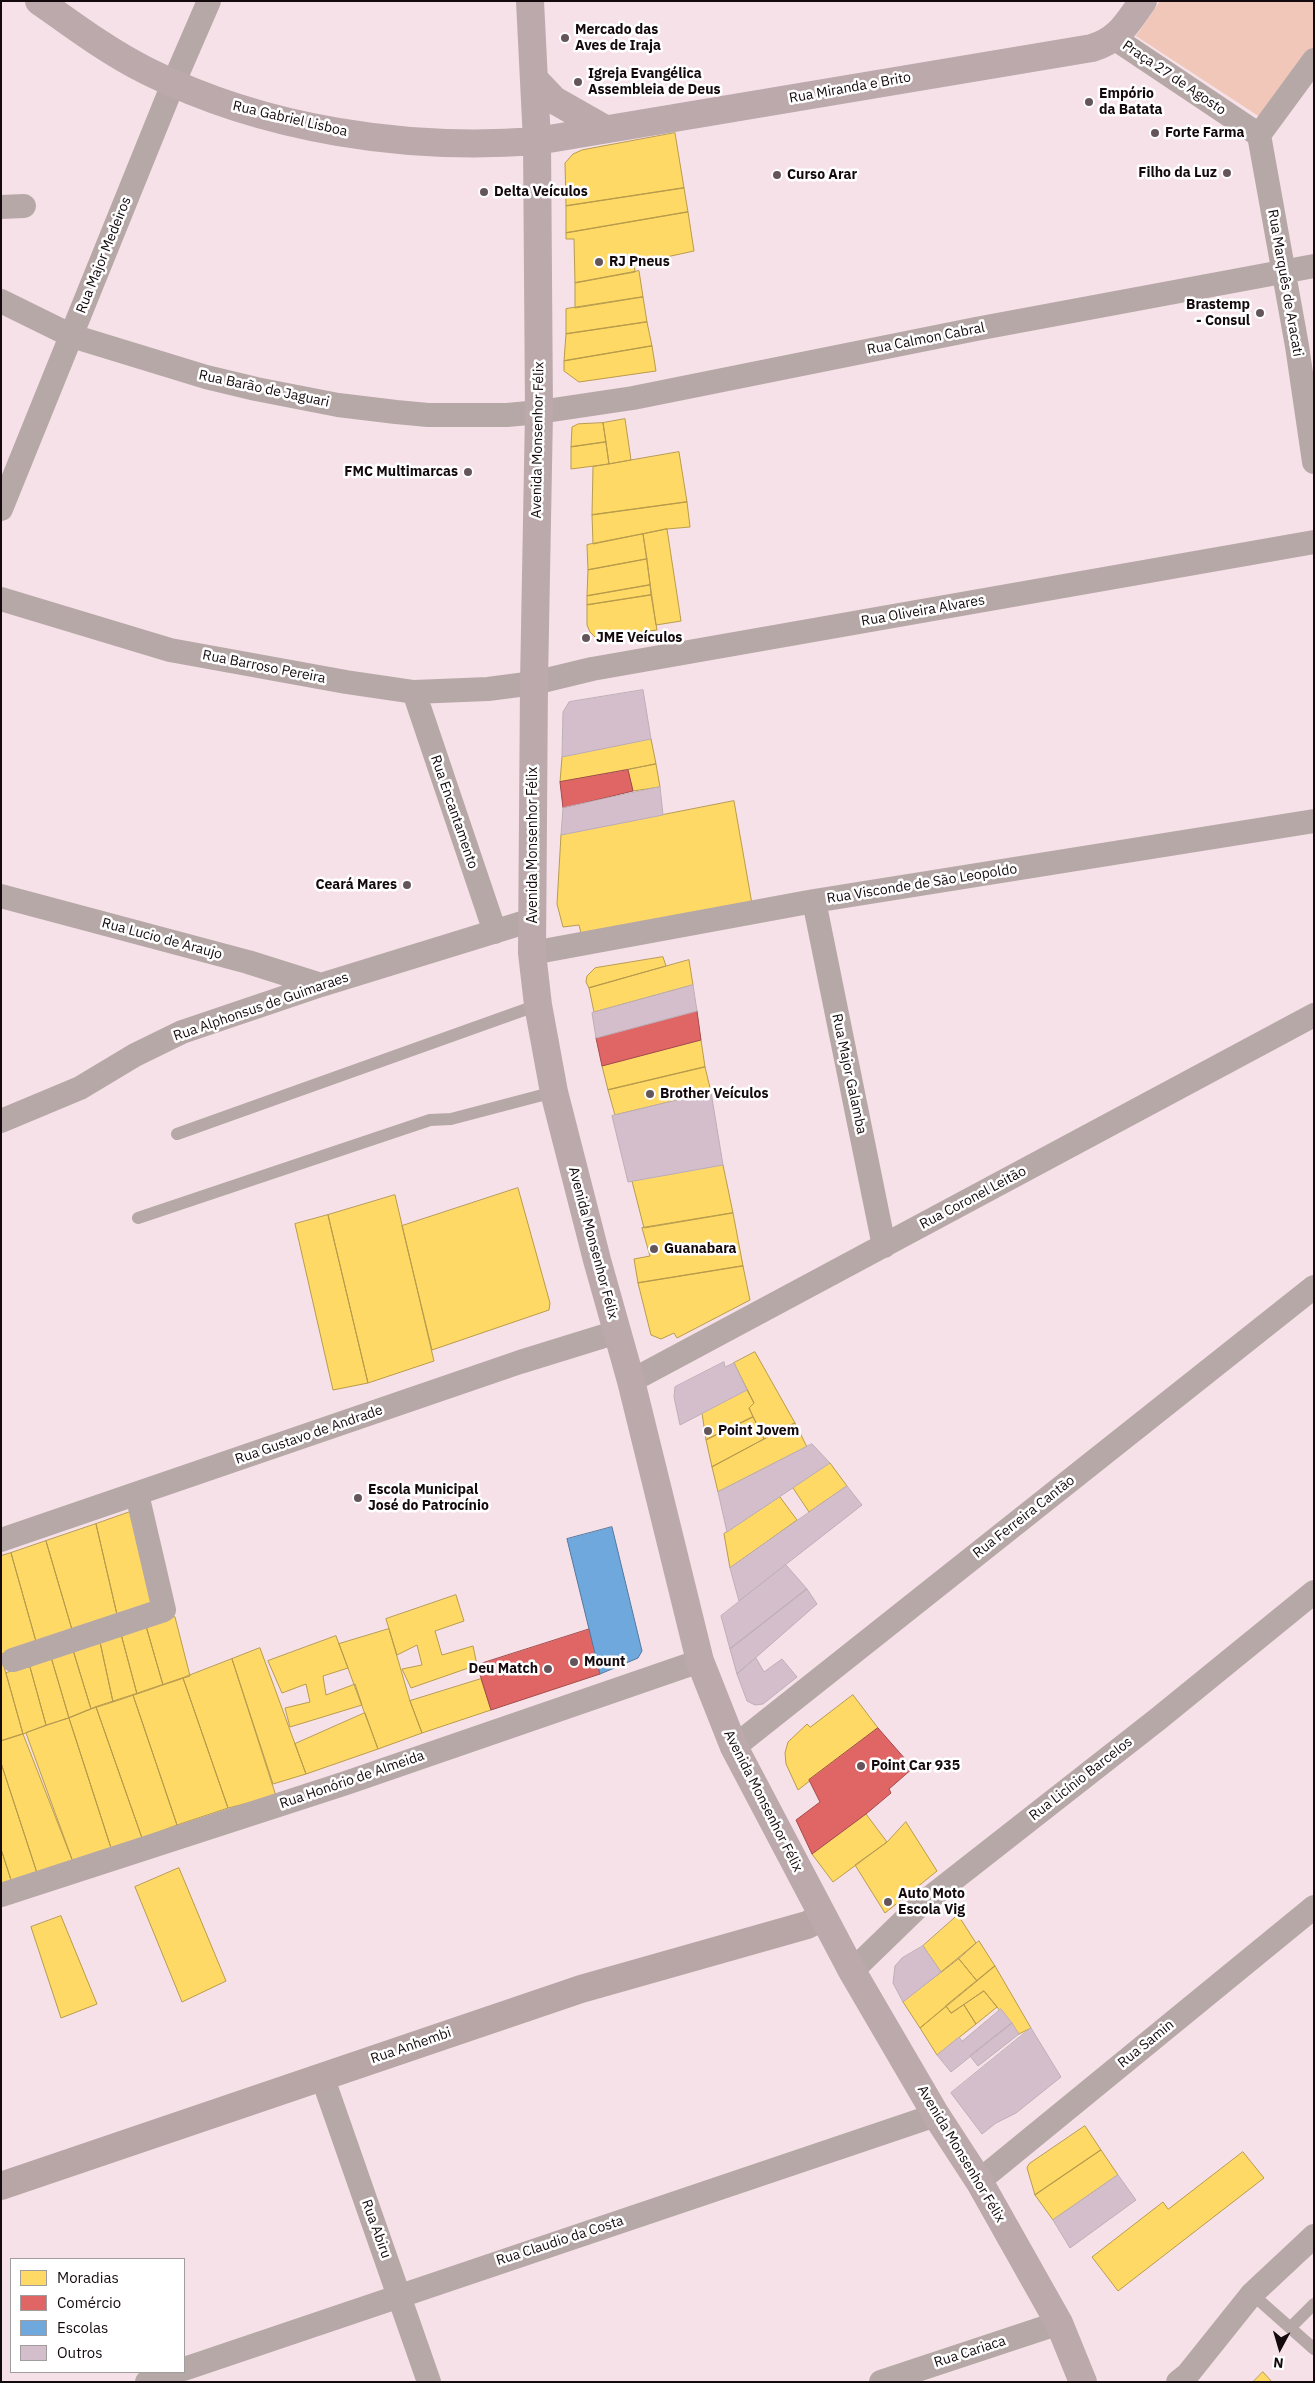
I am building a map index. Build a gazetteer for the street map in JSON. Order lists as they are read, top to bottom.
{
  "streets": {
    "main road": ["Rua Miranda e Brito", "Rua Gabriel Lisboa", "Avenida Monsenhor Félix"],
    "street": [
      "Praça 27 de Agosto",
      "Rua Major Medeiros",
      "Rua Marquês de Aracati",
      "Rua Calmon Cabral",
      "Rua Barão de Jaguari",
      "Rua Oliveira Alvares",
      "Rua Barroso Pereira",
      "Rua Encantamento",
      "Rua Visconde de São Leopoldo",
      "Rua Lucio de Araujo",
      "Rua Alphonsus de Guimaraes",
      "Rua Major Galamba",
      "Rua Coronel Leitão",
      "Rua Gustavo de Andrade",
      "Rua Ferreira Cantão",
      "Rua Licínio Barcelos",
      "Rua Honório de Almeida",
      "Rua Samin",
      "Rua Anhembi",
      "Rua Abiru",
      "Rua Claudio da Costa",
      "Rua Cariaca"
    ]
  },
  "crossings": [
    ["Praça 27 de Agosto", "Rua Miranda e Brito"],
    ["Praça 27 de Agosto", "Rua Marquês de Aracati"],
    ["Rua Miranda e Brito", "Rua Gabriel Lisboa"],
    ["Rua Miranda e Brito", "Avenida Monsenhor Félix"],
    ["Rua Gabriel Lisboa", "Rua Major Medeiros"],
    ["Rua Gabriel Lisboa", "Avenida Monsenhor Félix"],
    ["Rua Major Medeiros", "Rua Barão de Jaguari"],
    ["Rua Marquês de Aracati", "Rua Calmon Cabral"],
    ["Rua Calmon Cabral", "Rua Barão de Jaguari"],
    ["Rua Calmon Cabral", "Avenida Monsenhor Félix"],
    ["Rua Barão de Jaguari", "Avenida Monsenhor Félix"],
    ["Avenida Monsenhor Félix", "Rua Oliveira Alvares"],
    ["Avenida Monsenhor Félix", "Rua Barroso Pereira"],
    ["Avenida Monsenhor Félix", "Rua Visconde de São Leopoldo"],
    ["Avenida Monsenhor Félix", "Rua Alphonsus de Guimaraes"],
    ["Avenida Monsenhor Félix", "Rua Coronel Leitão"],
    ["Avenida Monsenhor Félix", "Rua Gustavo de Andrade"],
    ["Avenida Monsenhor Félix", "Rua Ferreira Cantão"],
    ["Avenida Monsenhor Félix", "Rua Licínio Barcelos"],
    ["Avenida Monsenhor Félix", "Rua Honório de Almeida"],
    ["Avenida Monsenhor Félix", "Rua Samin"],
    ["Avenida Monsenhor Félix", "Rua Anhembi"],
    ["Avenida Monsenhor Félix", "Rua Claudio da Costa"],
    ["Avenida Monsenhor Félix", "Rua Cariaca"],
    ["Rua Oliveira Alvares", "Rua Barroso Pereira"],
    ["Rua Barroso Pereira", "Rua Encantamento"],
    ["Rua Encantamento", "Rua Alphonsus de Guimaraes"],
    ["Rua Visconde de São Leopoldo", "Rua Major Galamba"],
    ["Rua Lucio de Araujo", "Rua Alphonsus de Guimaraes"],
    ["Rua Major Galamba", "Rua Coronel Leitão"],
    ["Rua Anhembi", "Rua Abiru"],
    ["Rua Abiru", "Rua Claudio da Costa"]
  ],
  "places": [
    "Mercado das Aves de Iraja",
    "Igreja Evangélica Assembleia de Deus",
    "Empório da Batata",
    "Forte Farma",
    "Filho da Luz",
    "Curso Arar",
    "Delta Veículos",
    "RJ Pneus",
    "Brastemp - Consul",
    "FMC Multimarcas",
    "JME Veículos",
    "Ceará Mares",
    "Brother Veículos",
    "Guanabara",
    "Point Jovem",
    "Escola Municipal José do Patrocínio",
    "Mount",
    "Deu Match",
    "Point Car 935",
    "Auto Moto Escola Vig"
  ],
  "legend": [
    "Moradias",
    "Comércio",
    "Escolas",
    "Outros"
  ],
  "north": "bottom"
}
